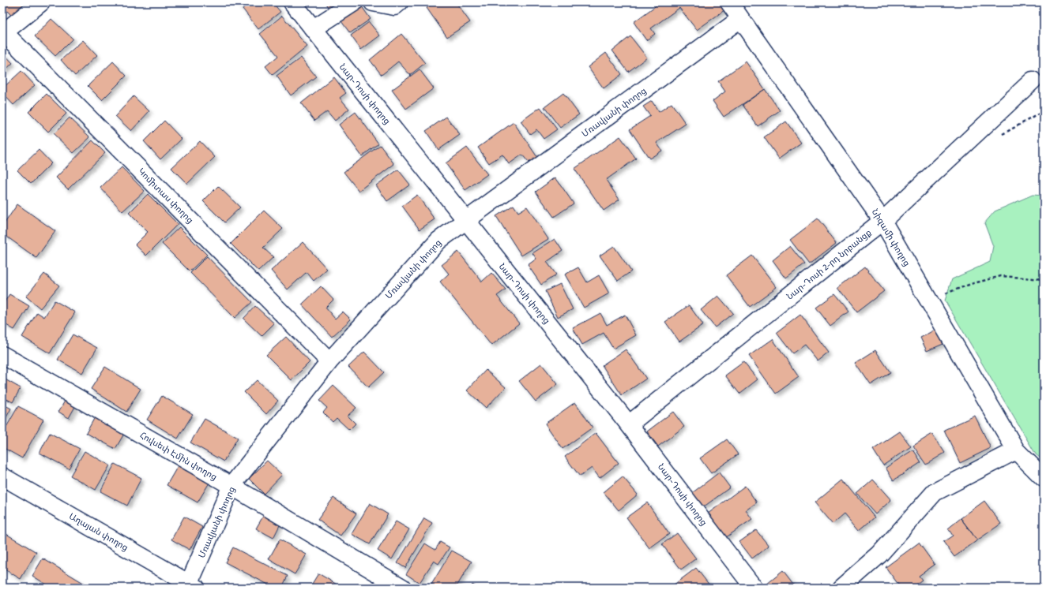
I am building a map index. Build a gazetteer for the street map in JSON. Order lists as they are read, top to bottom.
{
  "streets": {
    "street": [
      "Նար-Դոսի փողոց",
      "Մռավյանի փողոց",
      "Կոմիտաս փողոց",
      "Նիզամի փողոց",
      "Նար-Դոսի 2-րդ նրբանցք",
      "Հովսեփ Էմին փողոց",
      "Աղայան փողոց"
    ]
  },
  "crossings": [
    ["Նար-Դոսի փողոց", "Մռավյանի փողոց"],
    ["Նար-Դոսի փողոց", "Նար-Դոսի 2-րդ նրբանցք"],
    ["Մռավյանի փողոց", "Կոմիտաս փողոց"],
    ["Մռավյանի փողոց", "Նիզամի փողոց"],
    ["Մռավյանի փողոց", "Հովսեփ Էմին փողոց"],
    ["Մռավյանի փողոց", "Աղայան փողոց"],
    ["Նիզամի փողոց", "Նար-Դոսի 2-րդ նրբանցք"]
  ]
}
